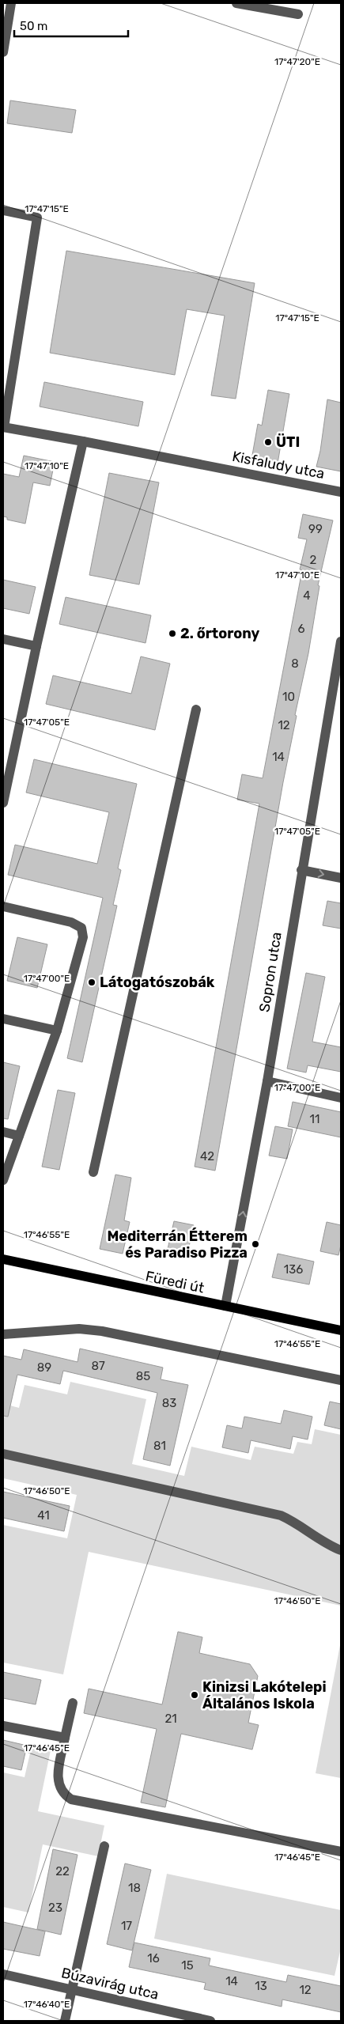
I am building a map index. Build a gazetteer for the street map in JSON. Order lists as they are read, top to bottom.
{
  "streets": {
    "main road": ["Füredi út"],
    "street": ["Kisfaludy utca", "Sopron utca", "Búzavirág utca"]
  },
  "crossings": [
    ["Sopron utca", "Füredi út"]
  ],
  "places": [
    "ÜTI",
    "2. őrtorony",
    "Látogatószobák",
    "Mediterrán Étterem és Paradiso Pizza",
    "Kinizsi Lakótelepi Általános Iskola"
  ],
  "house_numbers": [
    "99",
    "2",
    "4",
    "6",
    "8",
    "10",
    "12",
    "14",
    "11",
    "42",
    "136",
    "87",
    "89",
    "85",
    "83",
    "81",
    "41",
    "21",
    "22",
    "18",
    "23",
    "17",
    "16",
    "15",
    "14",
    "13",
    "12"
  ],
  "scale_bar": "50 m",
  "coordinates": [
    "17°47'20\"E",
    "17°47'15\"E",
    "17°47'10\"E",
    "17°47'05\"E",
    "17°47'00\"E",
    "17°46'55\"E",
    "17°46'50\"E",
    "17°46'45\"E",
    "17°46'40\"E"
  ]
}
